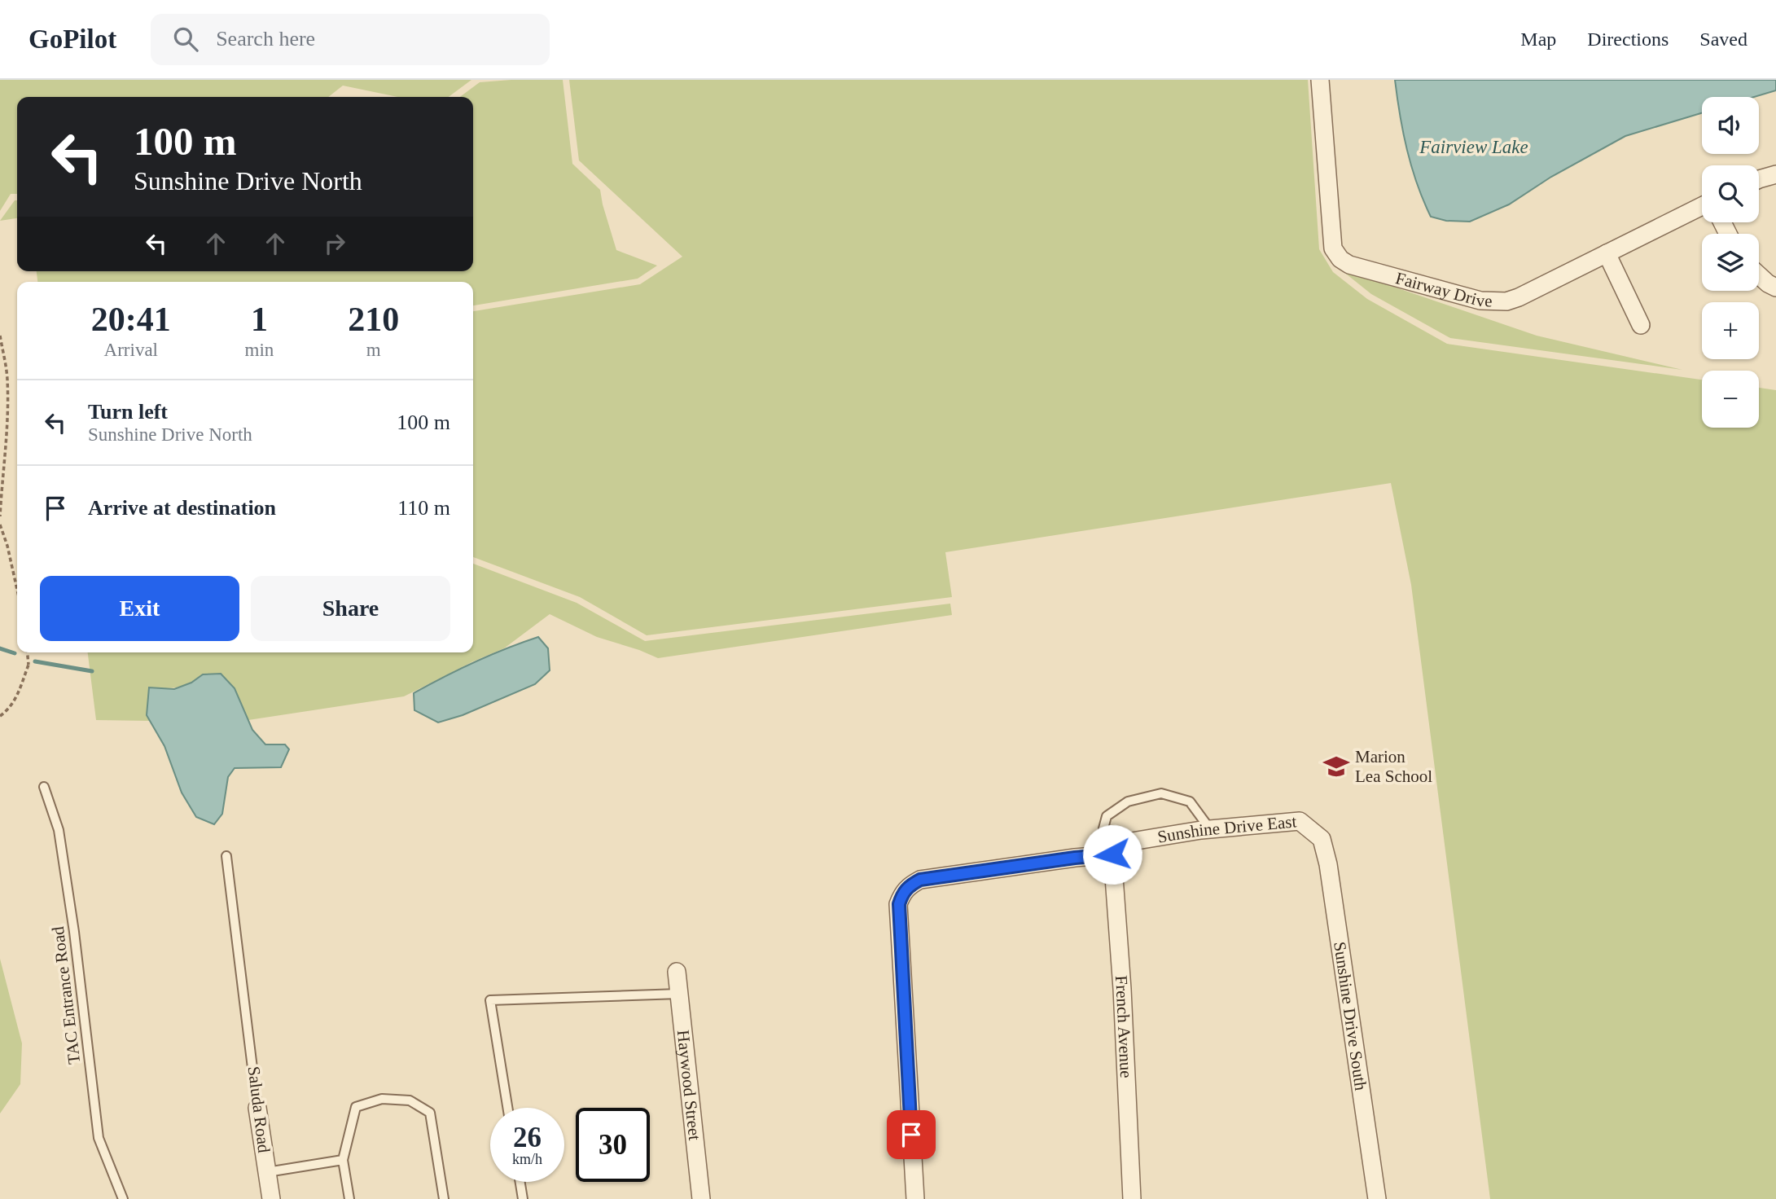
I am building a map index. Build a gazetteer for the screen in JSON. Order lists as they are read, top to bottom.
{
  "streets": {
    "street": [
      "Fairway Drive",
      "Sunshine Drive East",
      "Sunshine Drive South",
      "French Avenue",
      "Haywood Street",
      "Saluda Road"
    ],
    "lane": ["TAC Entrance Road"]
  },
  "crossings": [
    ["Sunshine Drive East", "Sunshine Drive South"],
    ["Sunshine Drive East", "French Avenue"]
  ],
  "water": ["Fairview Lake"],
  "places": {
    "school or university": ["Marion Lea School"]
  },
  "page": {
    "header": "GoPilot",
    "search": "Search here",
    "nav": ["Map", "Directions", "Saved"],
    "map_buttons": ["+", "−"],
    "turn": ["100 m", "Sunshine Drive North"],
    "eta": [
      "20:41",
      "Arrival",
      "1",
      "min",
      "210",
      "m"
    ],
    "list": [
      {
        "name": "Turn left",
        "note": "Sunshine Drive North",
        "value": "100 m"
      },
      {
        "name": "Arrive at destination",
        "value": "110 m"
      }
    ],
    "buttons": ["Exit", "Share"],
    "speed": "26 km/h",
    "limit": "30"
  }
}
